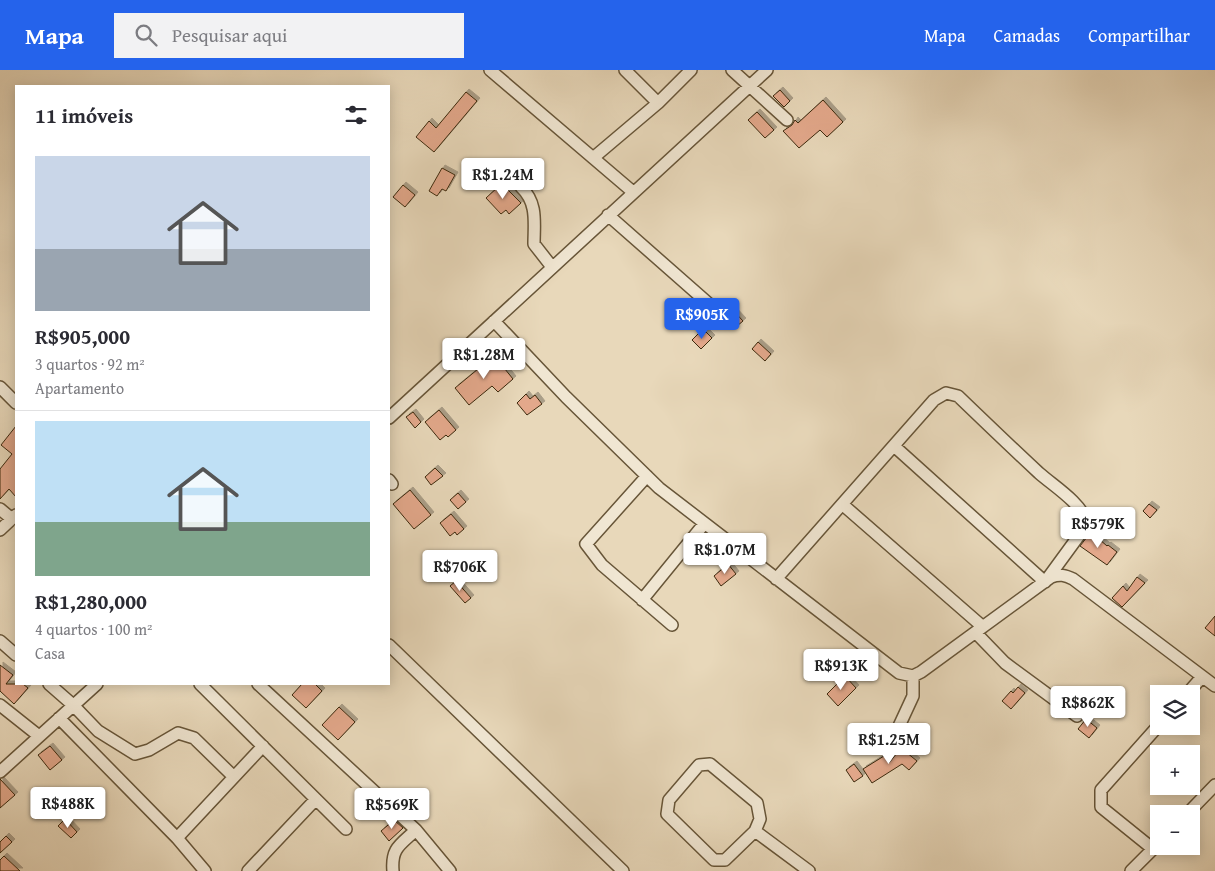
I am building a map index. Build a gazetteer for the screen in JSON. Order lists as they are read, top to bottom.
{
  "page": {
    "header": "Mapa",
    "search": "Pesquisar aqui",
    "nav": ["Mapa", "Camadas", "Compartilhar"],
    "heading": "11 imóveis",
    "list": [
      {
        "name": "R$905,000",
        "note": "3 quartos · 92 m² · Apartamento"
      },
      {
        "name": "R$1,280,000",
        "note": "4 quartos · 100 m² · Casa"
      }
    ],
    "price": [
      "R$1.24M",
      "R$905K",
      "R$1.28M",
      "R$579K",
      "R$1.07M",
      "R$706K",
      "R$913K",
      "R$862K",
      "R$1.25M",
      "R$488K",
      "R$569K"
    ],
    "map_buttons": ["+", "−"]
  }
}
